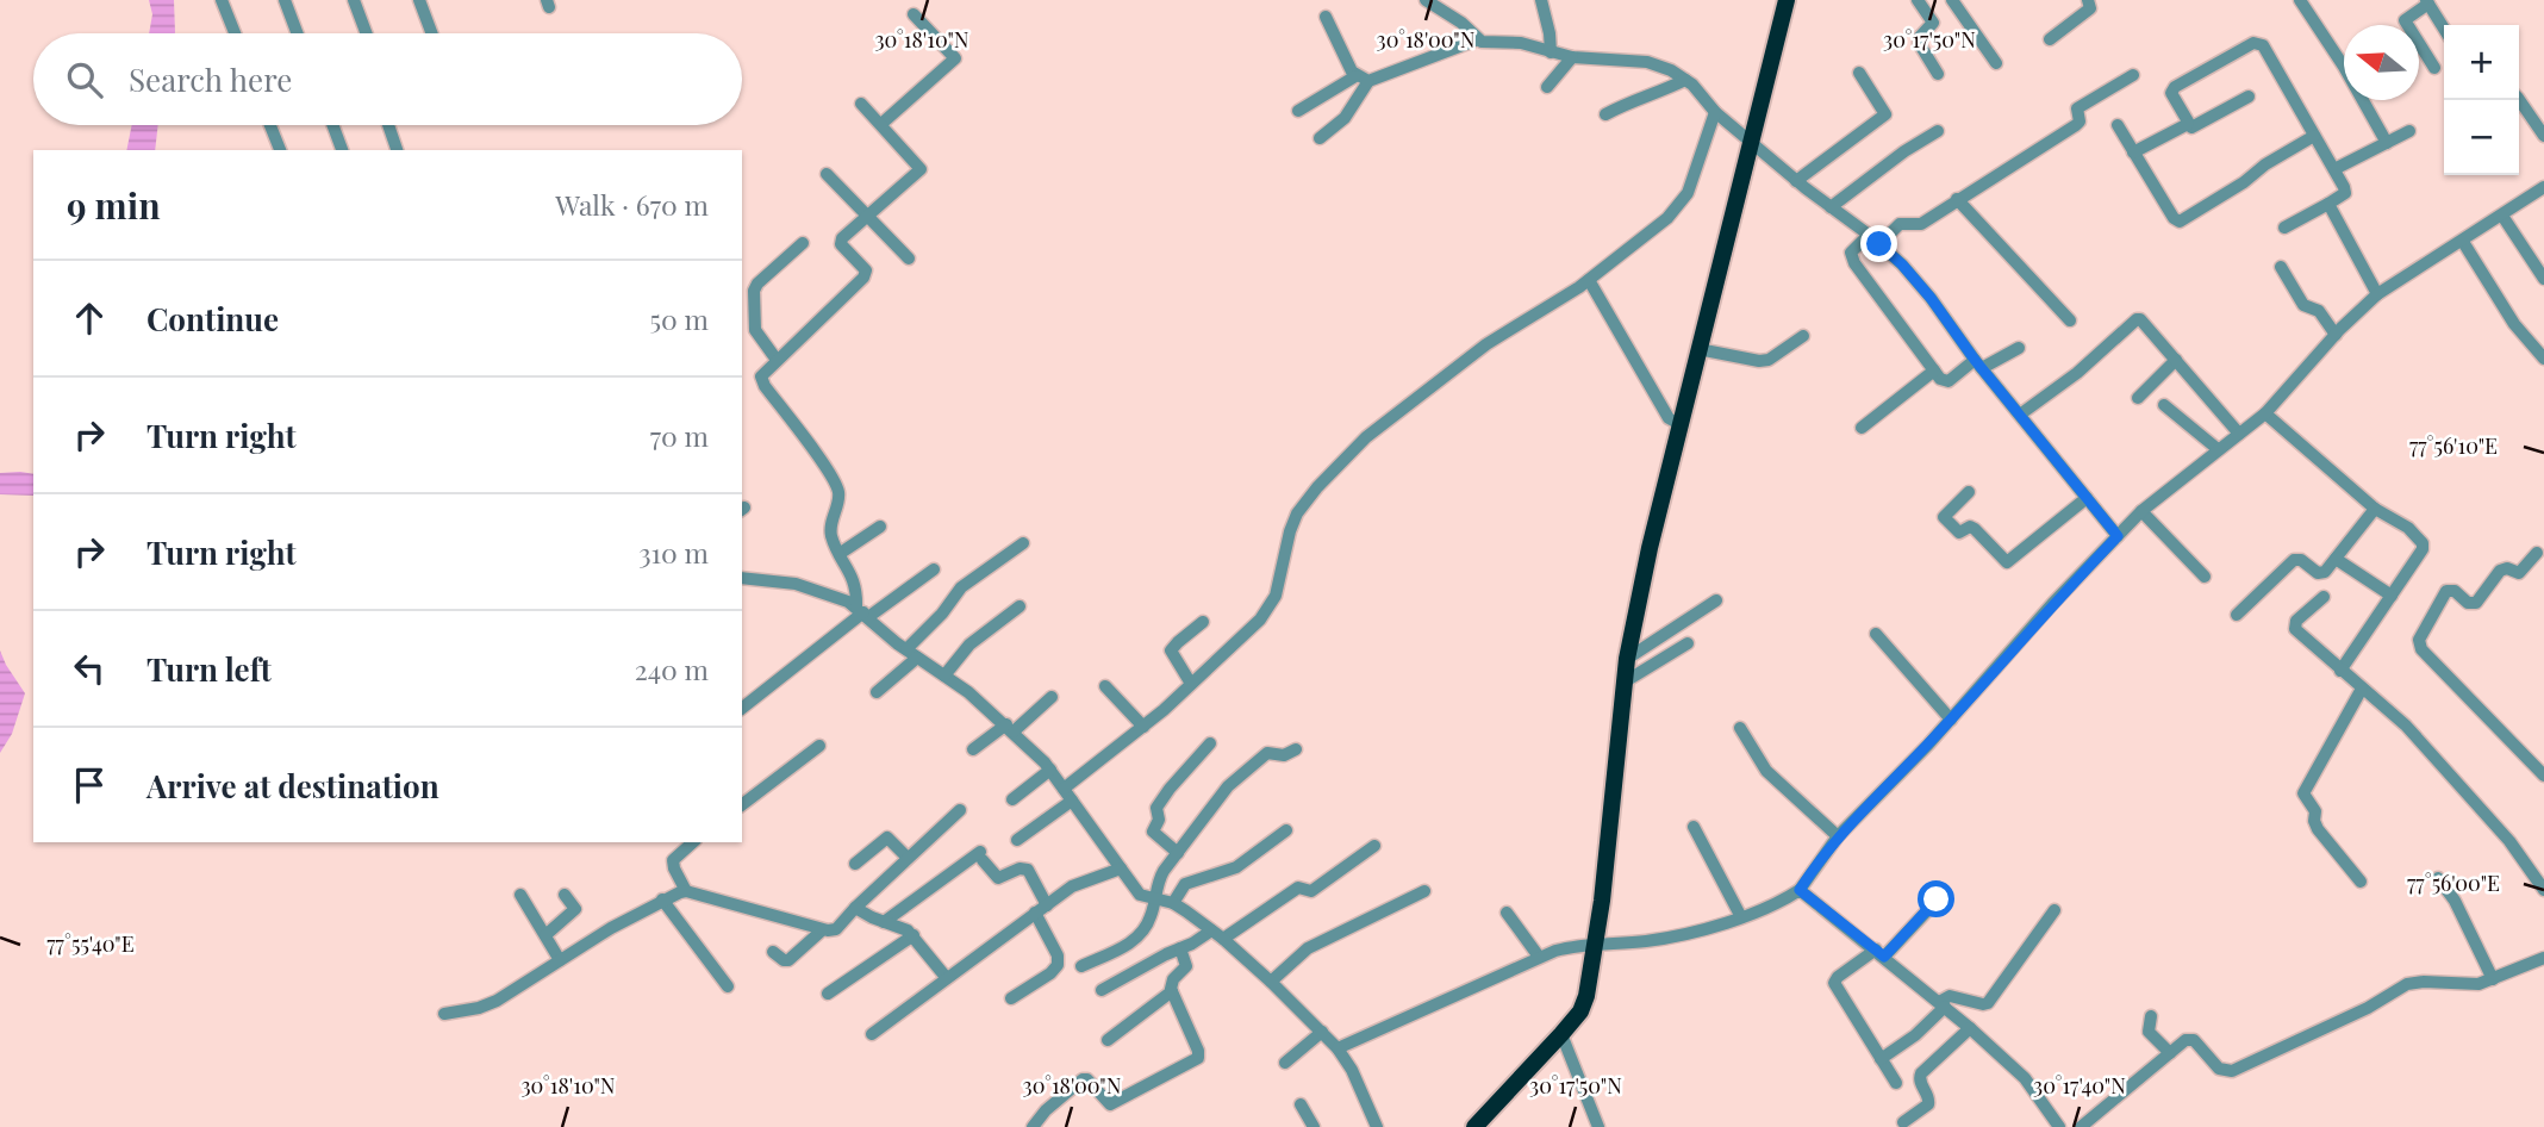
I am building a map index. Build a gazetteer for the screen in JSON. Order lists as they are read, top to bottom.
{
  "north": "left",
  "page": {
    "map_buttons": ["+", "−"],
    "search": "Search here",
    "heading": ["9 min", "Walk · 670 m"],
    "list": [
      ["Continue", "50 m"],
      ["Turn right", "70 m"],
      ["Turn right", "310 m"],
      ["Turn left", "240 m"],
      "Arrive at destination"
    ]
  },
  "coordinates": [
    "30°18'10\"N",
    "30°18'00\"N",
    "30°17'50\"N",
    "77°56'10\"E",
    "77°56'00\"E",
    "77°55'40\"E",
    "30°17'40\"N"
  ]
}
